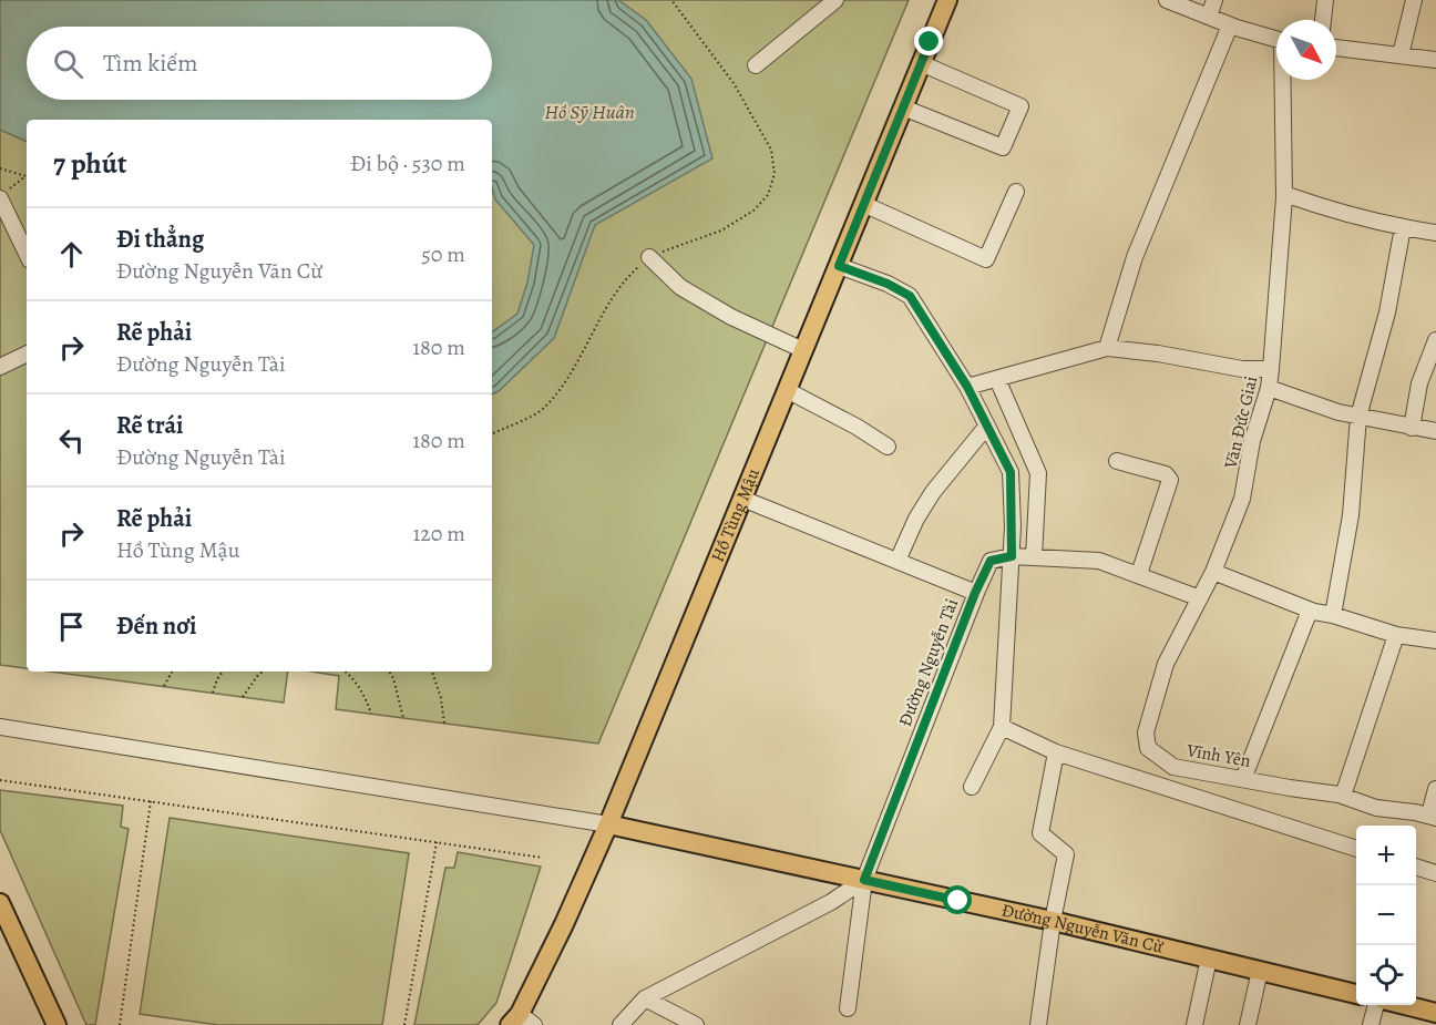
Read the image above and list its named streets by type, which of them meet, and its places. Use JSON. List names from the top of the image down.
{
  "streets": {
    "main road": ["Hồ Tùng Mậu", "Đường Nguyễn Văn Cừ"],
    "street": ["Văn Đức Giai", "Đường Nguyễn Tài", "Vĩnh Yên"]
  },
  "crossings": [
    ["Văn Đức Giai", "Vĩnh Yên"],
    ["Hồ Tùng Mậu", "Đường Nguyễn Văn Cừ"],
    ["Đường Nguyễn Tài", "Đường Nguyễn Văn Cừ"]
  ],
  "water": ["Hồ Sỹ Huân"],
  "north": "bottom right",
  "page": {
    "search": "Tìm kiếm",
    "heading": ["7 phút", "Đi bộ · 530 m"],
    "list": [
      ["Đi thẳng", "Đường Nguyễn Văn Cừ", "50 m"],
      ["Rẽ phải", "Đường Nguyễn Tài", "180 m"],
      ["Rẽ trái", "Đường Nguyễn Tài", "180 m"],
      ["Rẽ phải", "Hồ Tùng Mậu", "120 m"],
      "Đến nơi"
    ],
    "map_buttons": ["+", "−"]
  }
}
